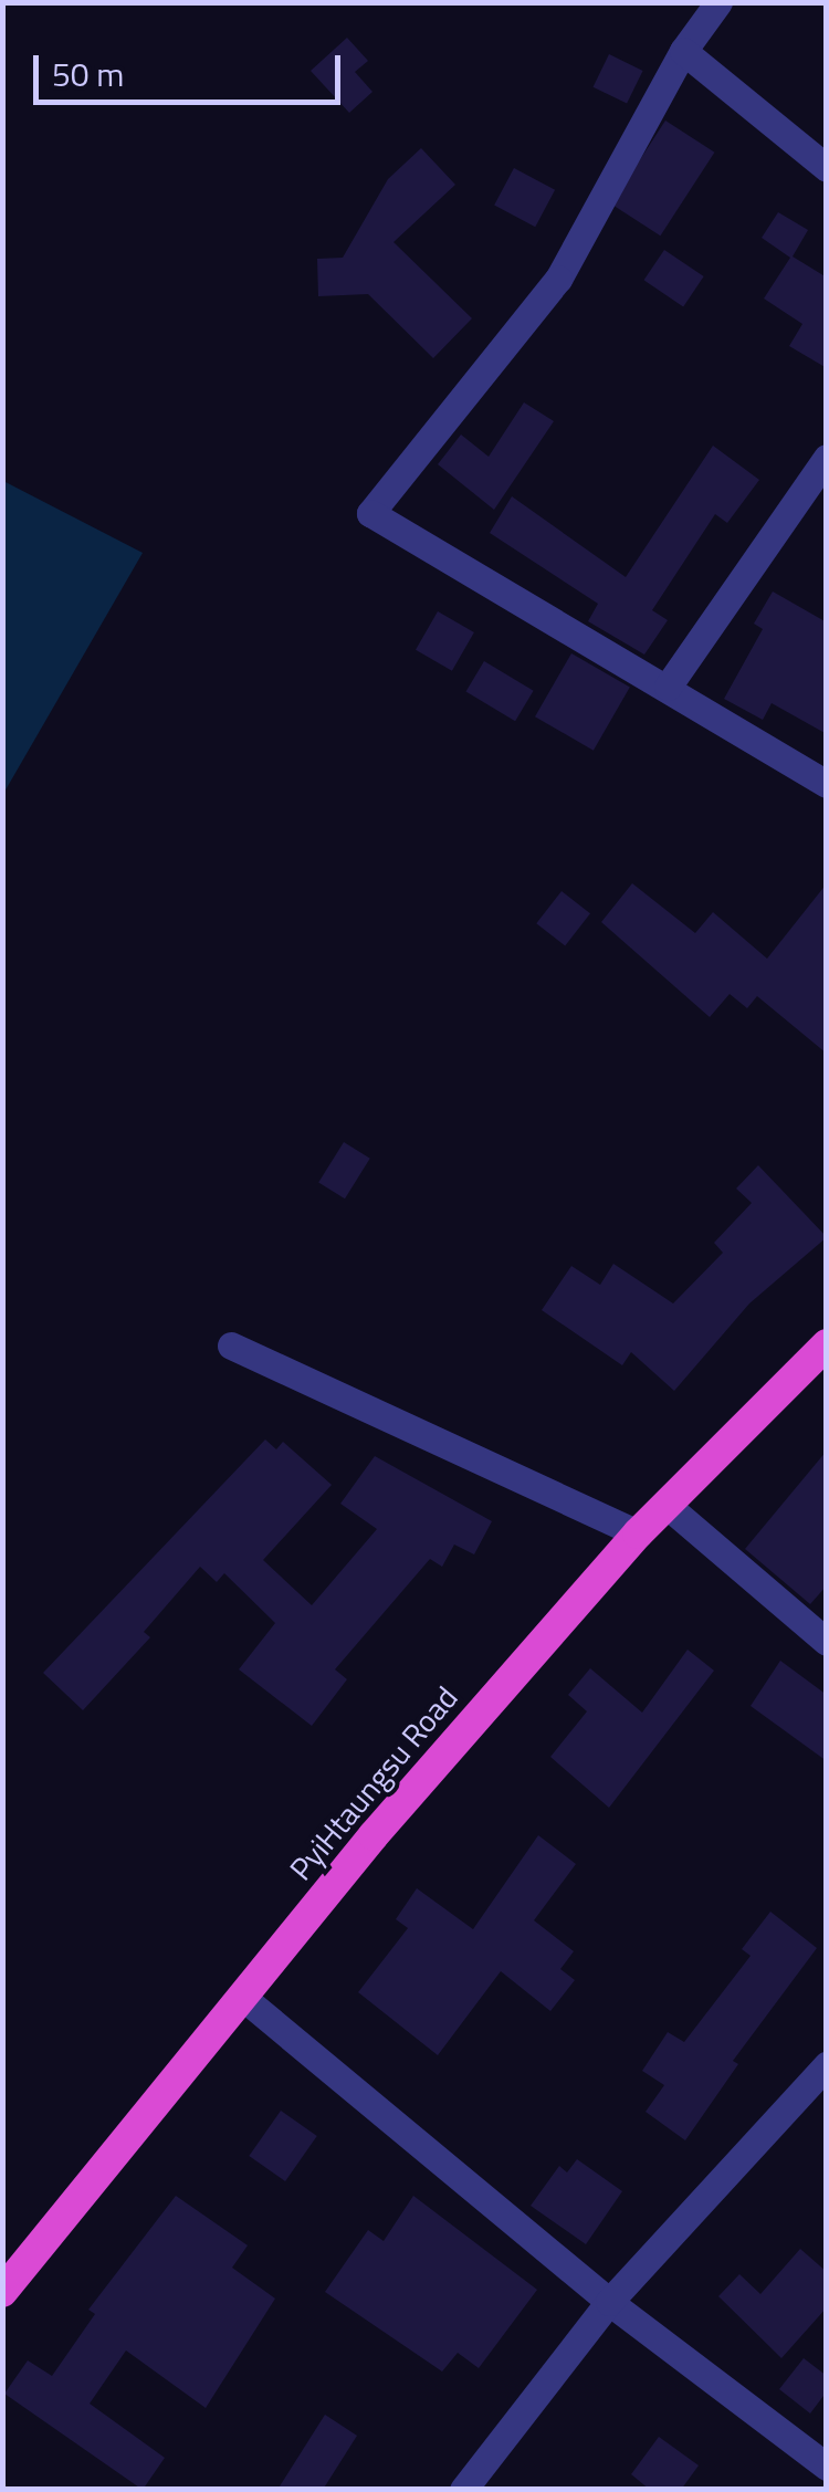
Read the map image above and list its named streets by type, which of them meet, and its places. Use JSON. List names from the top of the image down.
{
  "streets": {
    "highway": ["PyiHtaungsu Road"]
  },
  "scale_bar": "50 m"
}
